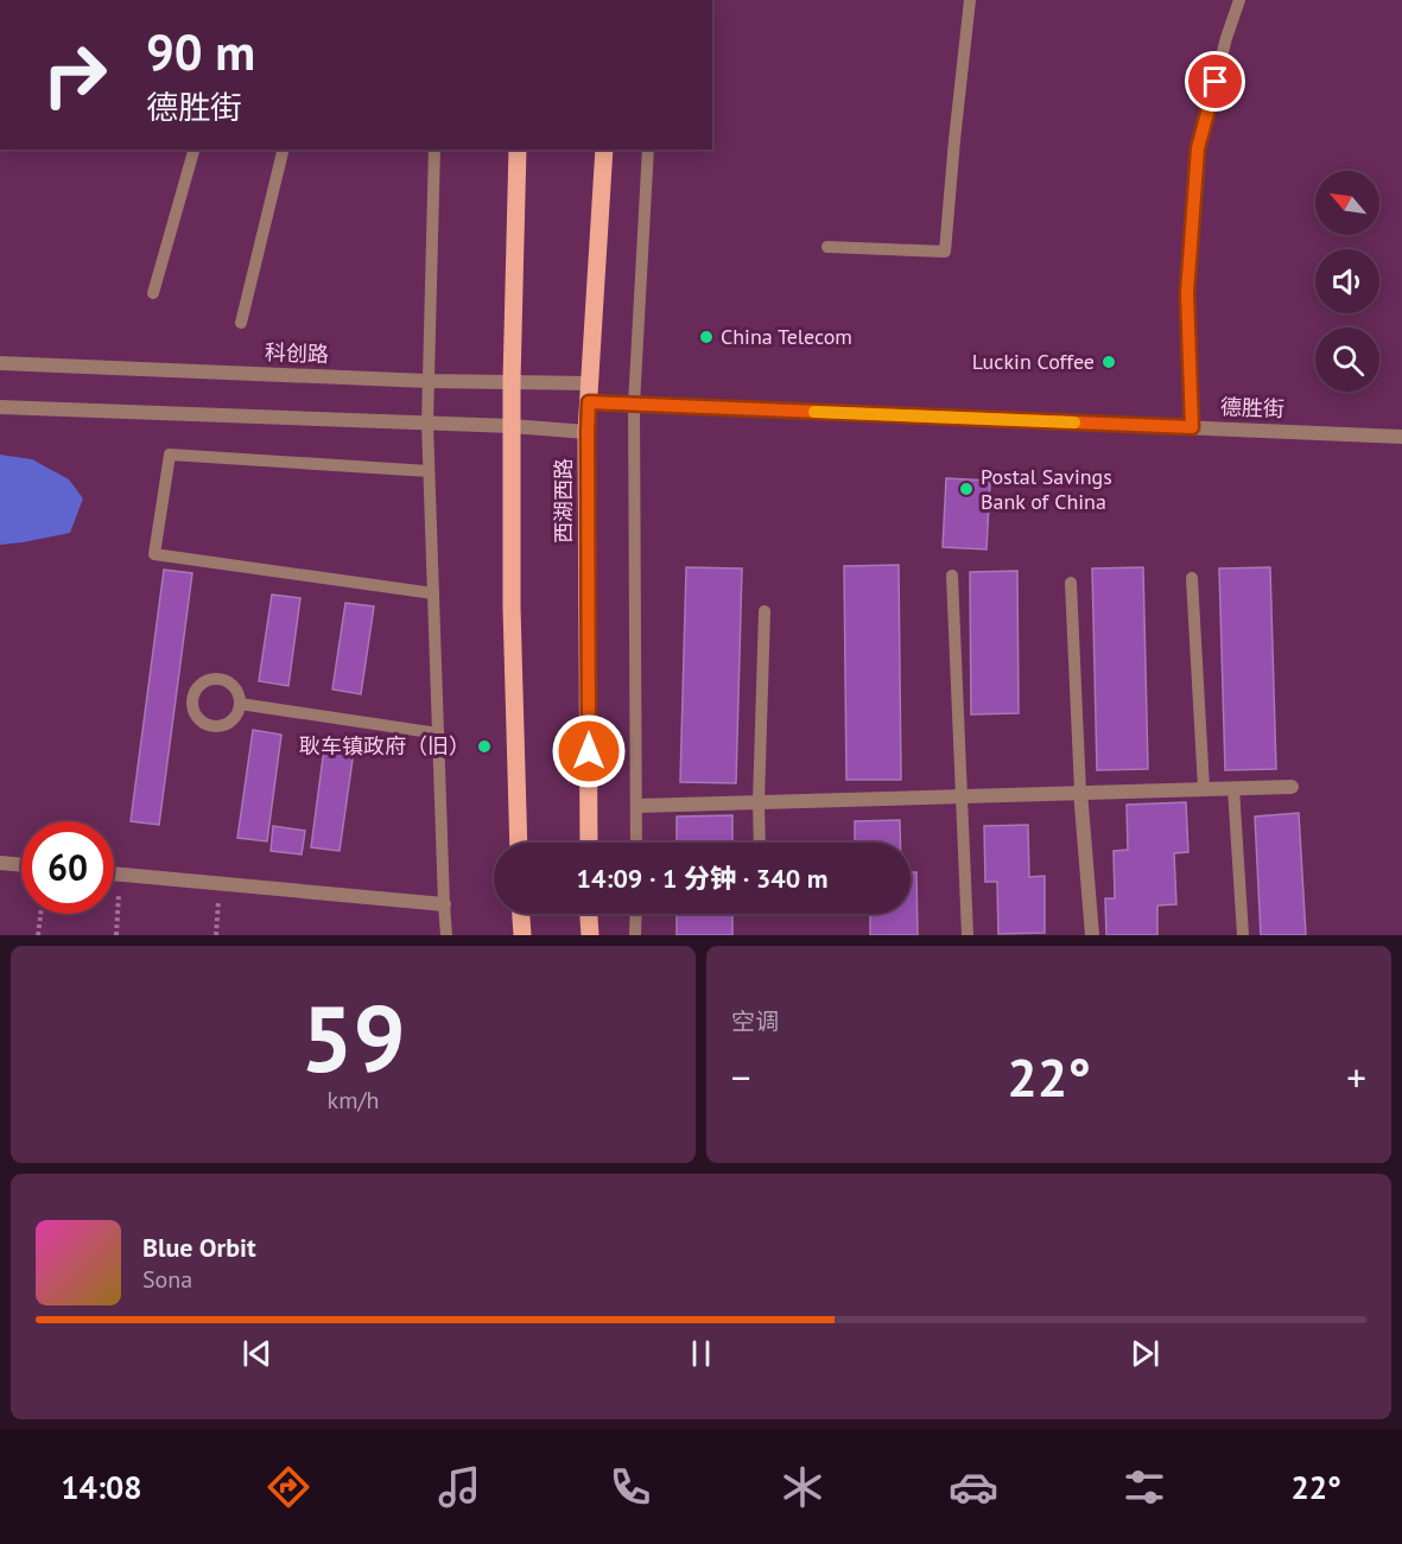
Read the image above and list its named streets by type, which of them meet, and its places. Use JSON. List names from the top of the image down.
{
  "streets": {
    "main road": ["西湖西路"],
    "street": ["科创路", "德胜街"]
  },
  "crossings": [
    ["科创路", "德胜街"],
    ["科创路", "西湖西路"],
    ["德胜街", "西湖西路"]
  ],
  "places": [
    "China Telecom",
    "Luckin Coffee",
    "Postal Savings Bank of China",
    "耿车镇政府（旧）"
  ],
  "north": "top left",
  "page": {
    "turn": ["90 m", "德胜街"],
    "limit": "60",
    "trip": "14:09 · 1 分钟 · 340 m",
    "tile": [
      ["59", "km/h"],
      "空调"
    ],
    "heat": ["−", "22°", "+"],
    "song": ["Blue Orbit", "Sona"],
    "tabs": ["14:08", "22°"]
  }
}
